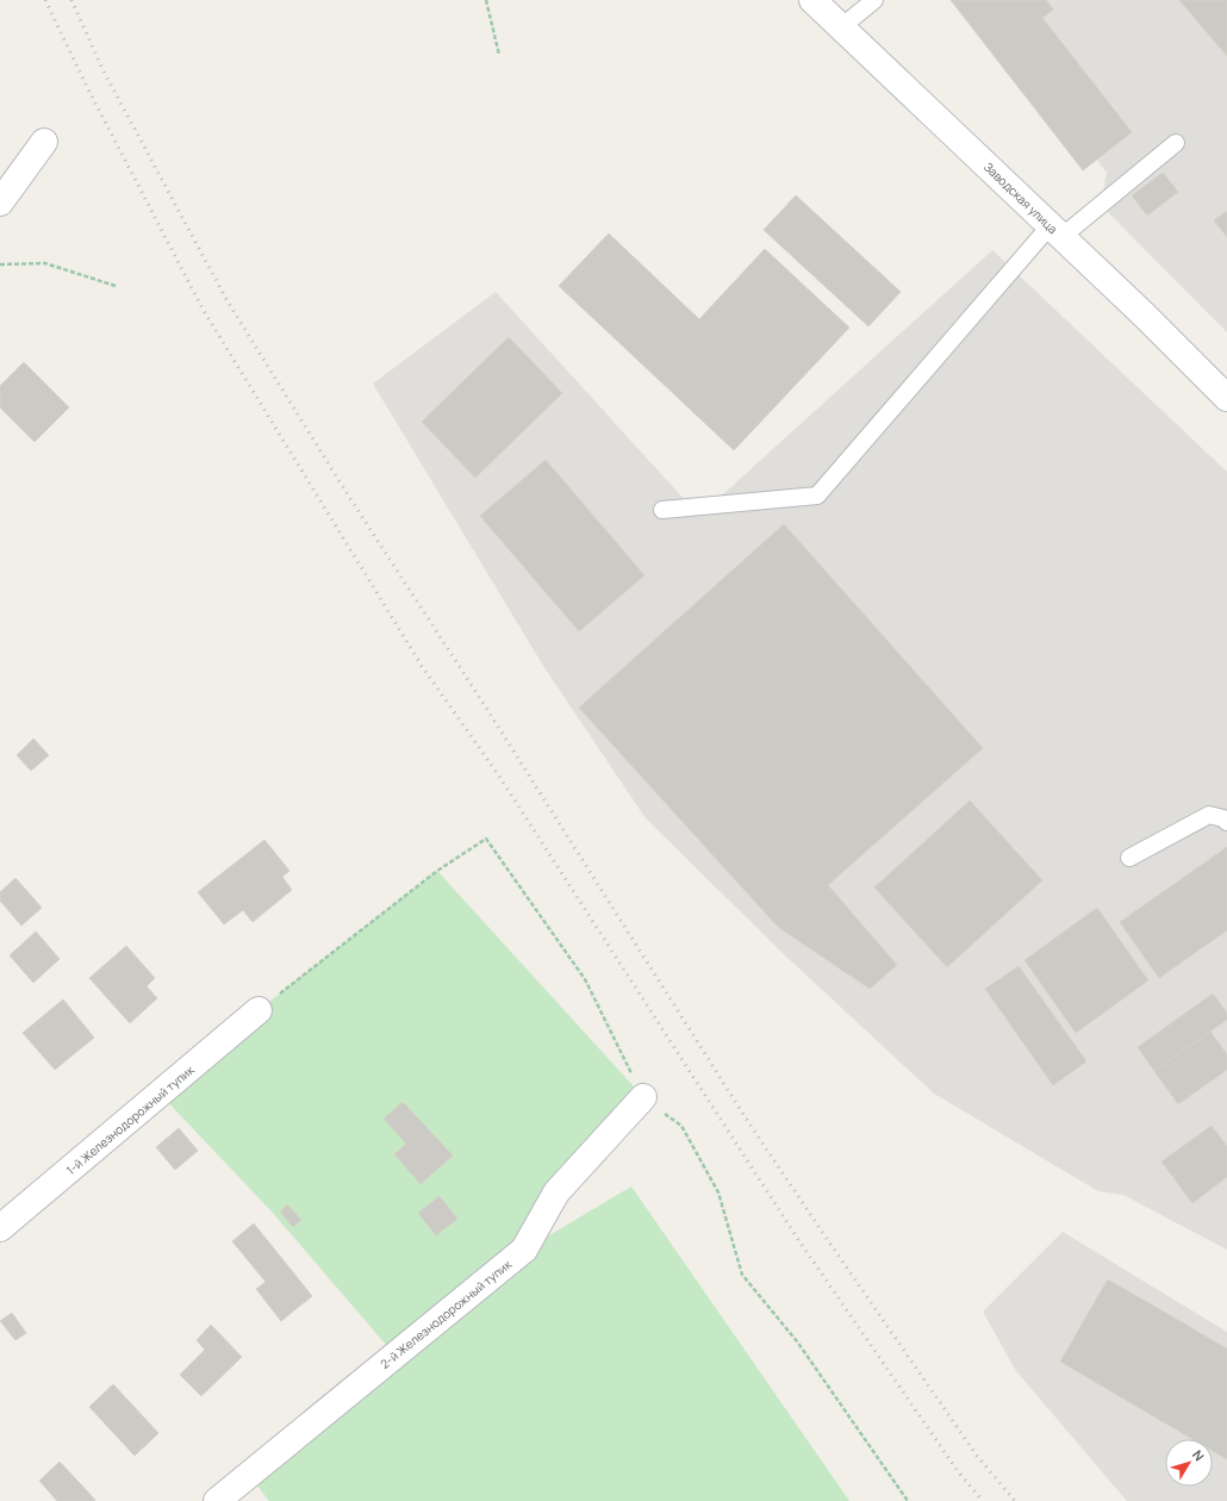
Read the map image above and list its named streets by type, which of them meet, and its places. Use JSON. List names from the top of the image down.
{
  "streets": {
    "street": ["Заводская улица", "1-й Железнодорожный тупик", "2-й Железнодорожный тупик"]
  },
  "north": "top right"
}
